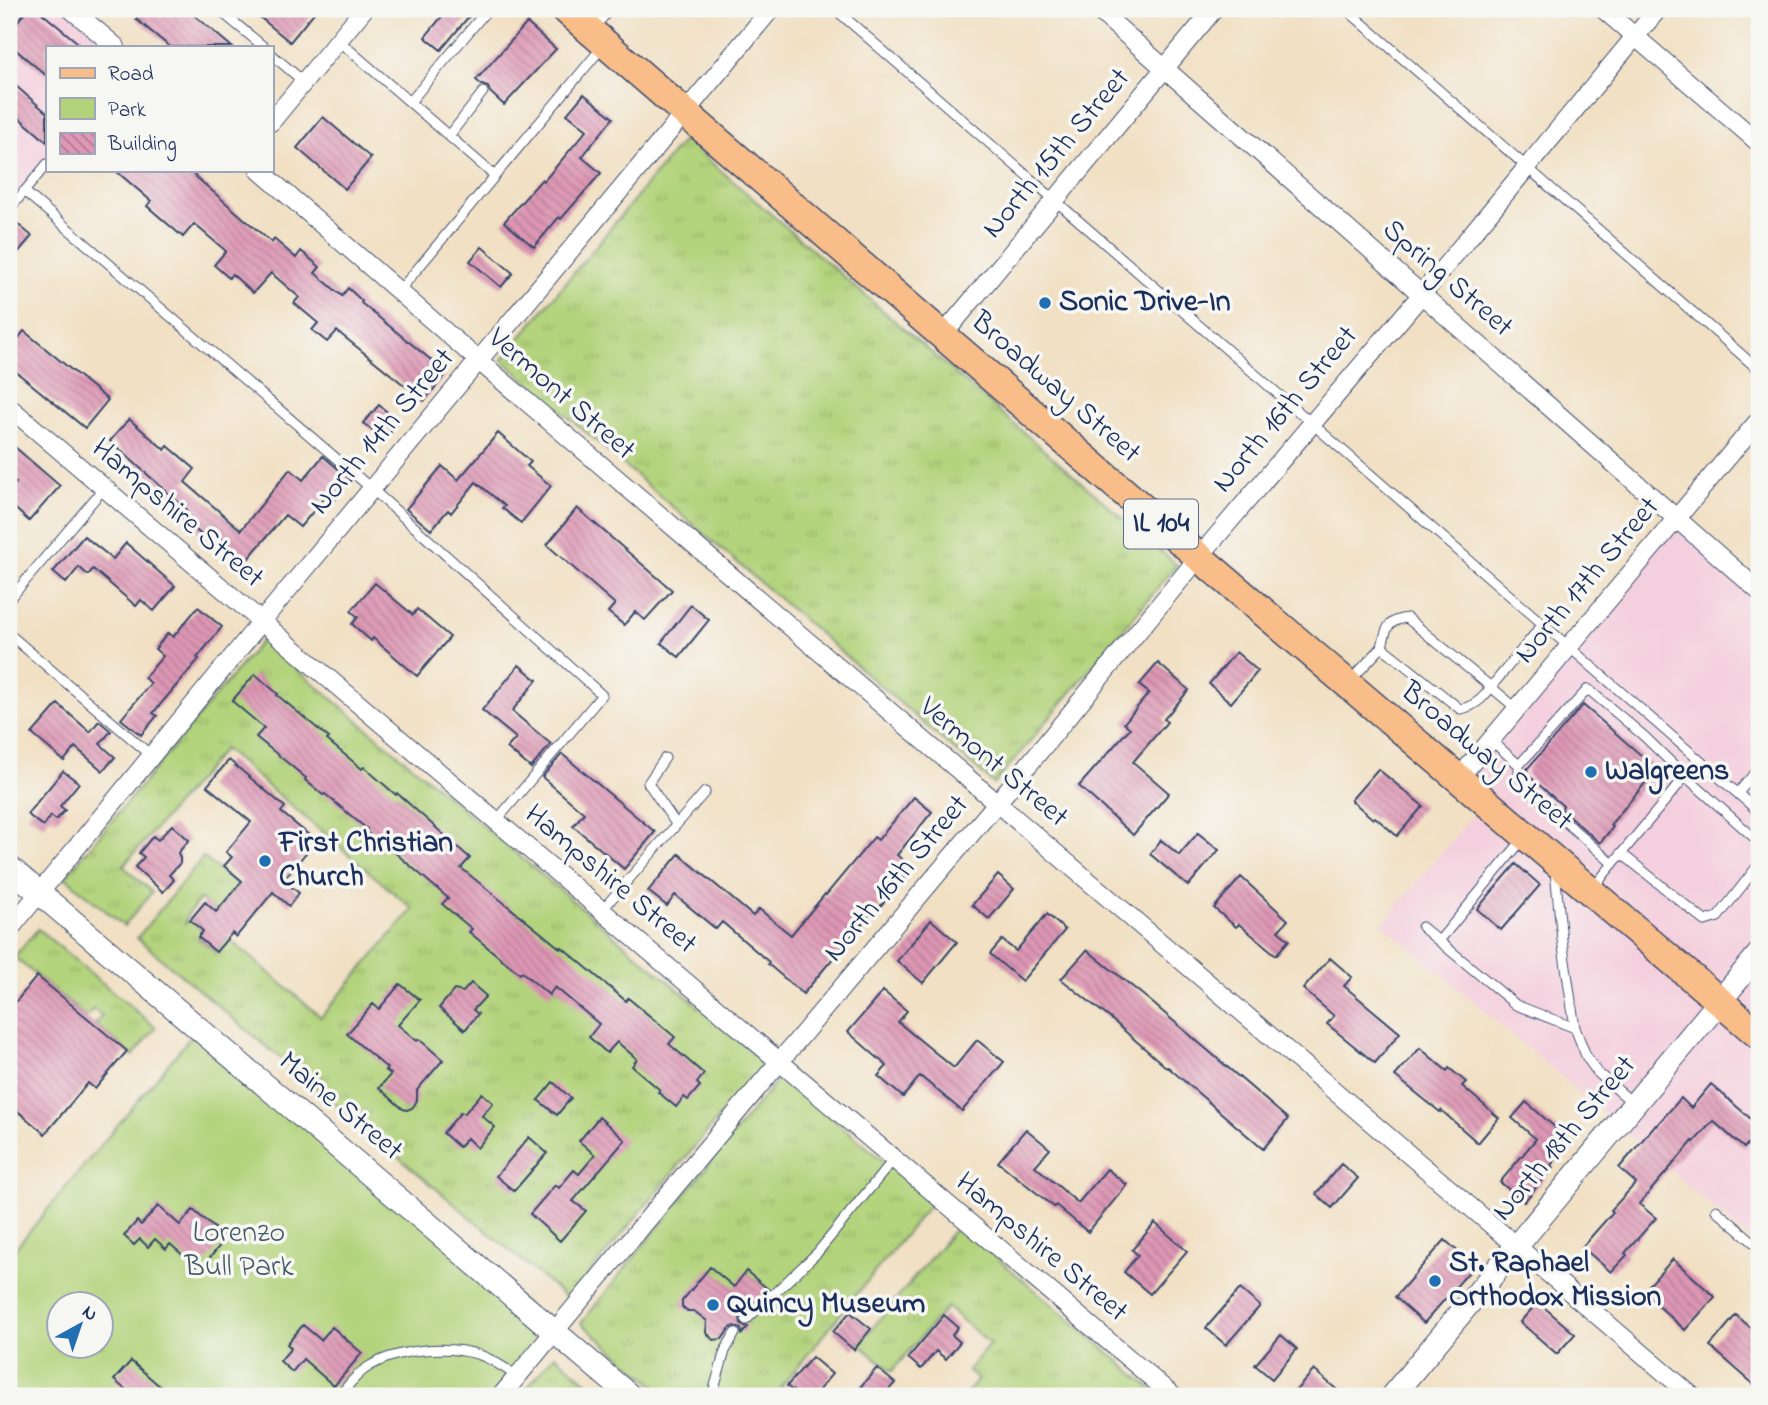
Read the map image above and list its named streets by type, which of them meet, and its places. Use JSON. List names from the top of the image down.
{
  "streets": {
    "main road": ["Broadway Street", "IL 104"],
    "street": [
      "North 15th Street",
      "Spring Street",
      "Vermont Street",
      "North 16th Street",
      "North 14th Street",
      "Hampshire Street",
      "North 17th Street",
      "Maine Street",
      "North 18th Street"
    ]
  },
  "crossings": [
    ["North 15th Street", "Spring Street"],
    ["North 15th Street", "Broadway Street"],
    ["Spring Street", "North 16th Street"],
    ["Spring Street", "North 17th Street"],
    ["Broadway Street", "North 16th Street"],
    ["Broadway Street", "North 14th Street"],
    ["Broadway Street", "North 17th Street"],
    ["Broadway Street", "North 18th Street"],
    ["Vermont Street", "North 16th Street"],
    ["Vermont Street", "North 14th Street"],
    ["Vermont Street", "North 18th Street"],
    ["North 16th Street", "Hampshire Street"],
    ["North 16th Street", "Maine Street"],
    ["North 14th Street", "Hampshire Street"],
    ["North 14th Street", "Maine Street"]
  ],
  "parks": ["Lorenzo Bull Park"],
  "places": [
    "Sonic Drive-In",
    "Walgreens",
    "First Christian Church",
    "St. Raphael Orthodox Mission",
    "Quincy Museum"
  ],
  "legend": ["Road", "Park", "Building"],
  "north": "top right"
}
